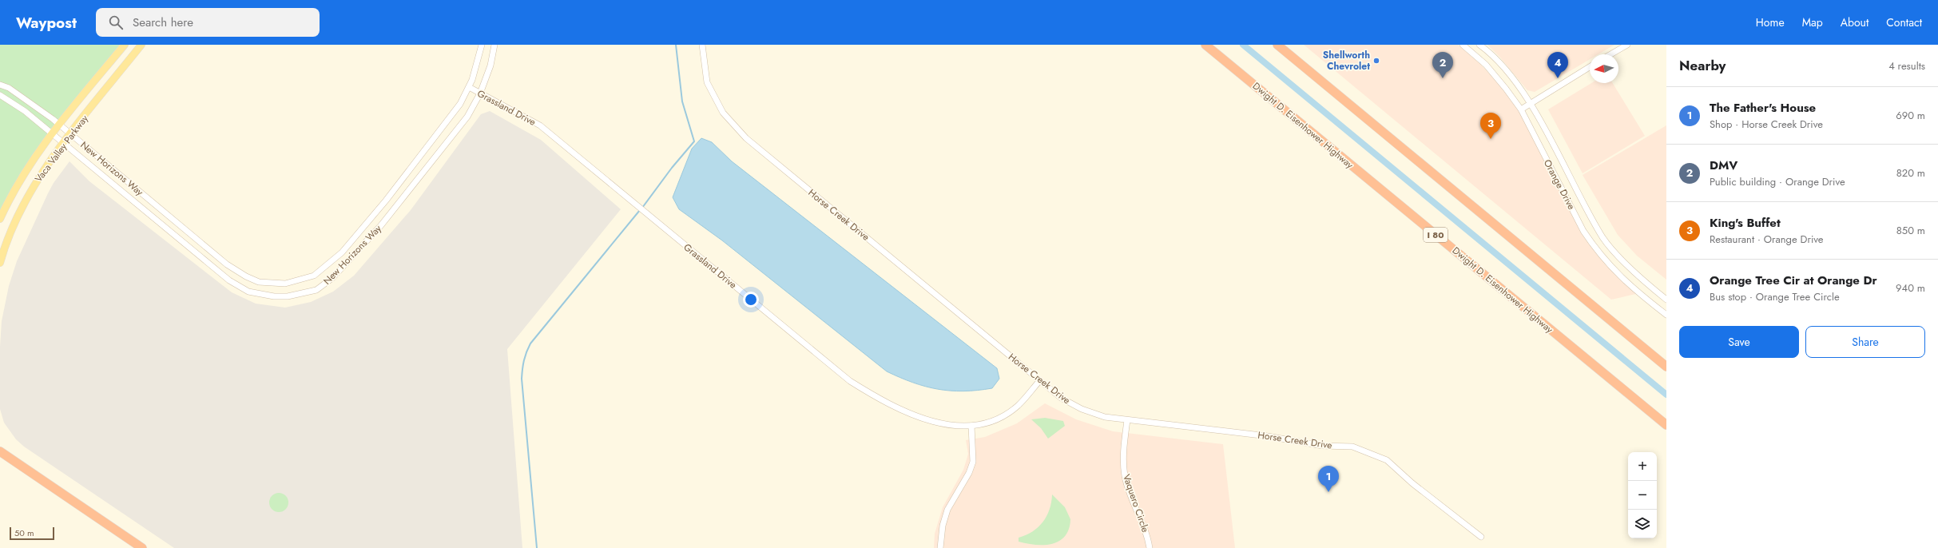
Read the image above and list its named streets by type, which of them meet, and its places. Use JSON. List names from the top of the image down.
{
  "streets": {
    "highway": ["Dwight D. Eisenhower Highway", "I 80"],
    "main road": ["Vaca Valley Parkway"],
    "street": [
      "Grassland Drive",
      "New Horizons Way",
      "Orange Drive",
      "Horse Creek Drive",
      "Vaquero Circle"
    ]
  },
  "crossings": [
    ["Grassland Drive", "New Horizons Way"],
    ["Grassland Drive", "Horse Creek Drive"],
    ["Vaca Valley Parkway", "New Horizons Way"],
    ["Horse Creek Drive", "Vaquero Circle"]
  ],
  "places": ["Shellworth Chevrolet"],
  "scale_bar": "50 m",
  "north": "left",
  "page": {
    "header": "Waypost",
    "search": "Search here",
    "nav": [
      "Home",
      "Map",
      "About",
      "Contact"
    ],
    "heading": ["Nearby", "4 results"],
    "pins": [
      "2",
      "4",
      "3",
      "1"
    ],
    "list": [
      {
        "mark": "1",
        "name": "The Father's House",
        "note": "Shop · Horse Creek Drive",
        "value": "690 m"
      },
      {
        "mark": "2",
        "name": "DMV",
        "note": "Public building · Orange Drive",
        "value": "820 m"
      },
      {
        "mark": "3",
        "name": "King's Buffet",
        "note": "Restaurant · Orange Drive",
        "value": "850 m"
      },
      {
        "mark": "4",
        "name": "Orange Tree Cir at Orange Dr",
        "note": "Bus stop · Orange Tree Circle",
        "value": "940 m"
      }
    ],
    "buttons": ["Save", "Share"],
    "map_buttons": ["+", "−"],
    "scale": "50 m"
  }
}
